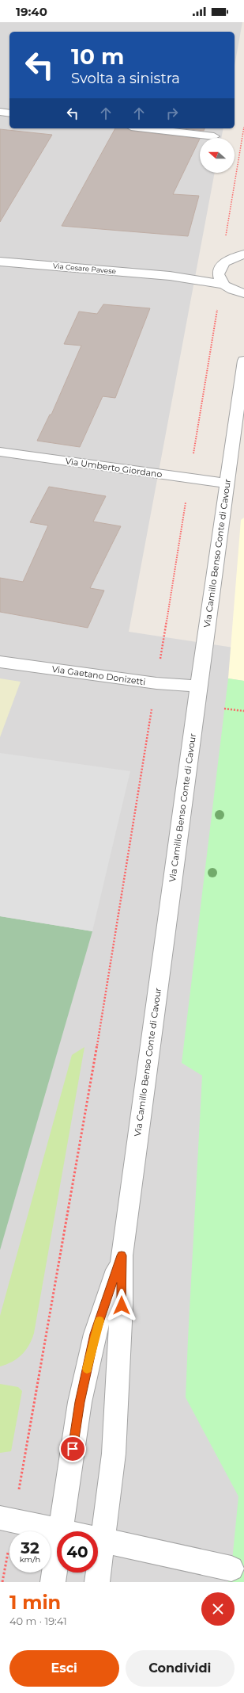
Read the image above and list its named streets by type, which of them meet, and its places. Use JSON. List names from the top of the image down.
{
  "streets": {
    "street": [
      "Via Cesare Pavese",
      "Via Umberto Giordano",
      "Via Camillo Benso Conte di Cavour",
      "Via Gaetano Donizetti"
    ]
  },
  "crossings": [
    ["Via Umberto Giordano", "Via Camillo Benso Conte di Cavour"],
    ["Via Camillo Benso Conte di Cavour", "Via Gaetano Donizetti"]
  ],
  "north": "left",
  "page": {
    "status": "19:40",
    "turn": ["10 m", "Svolta a sinistra"],
    "speed": "32 km/h",
    "limit": "40",
    "heading": ["1 min", "40 m · 19:41"],
    "buttons": ["Esci", "Condividi"]
  }
}
